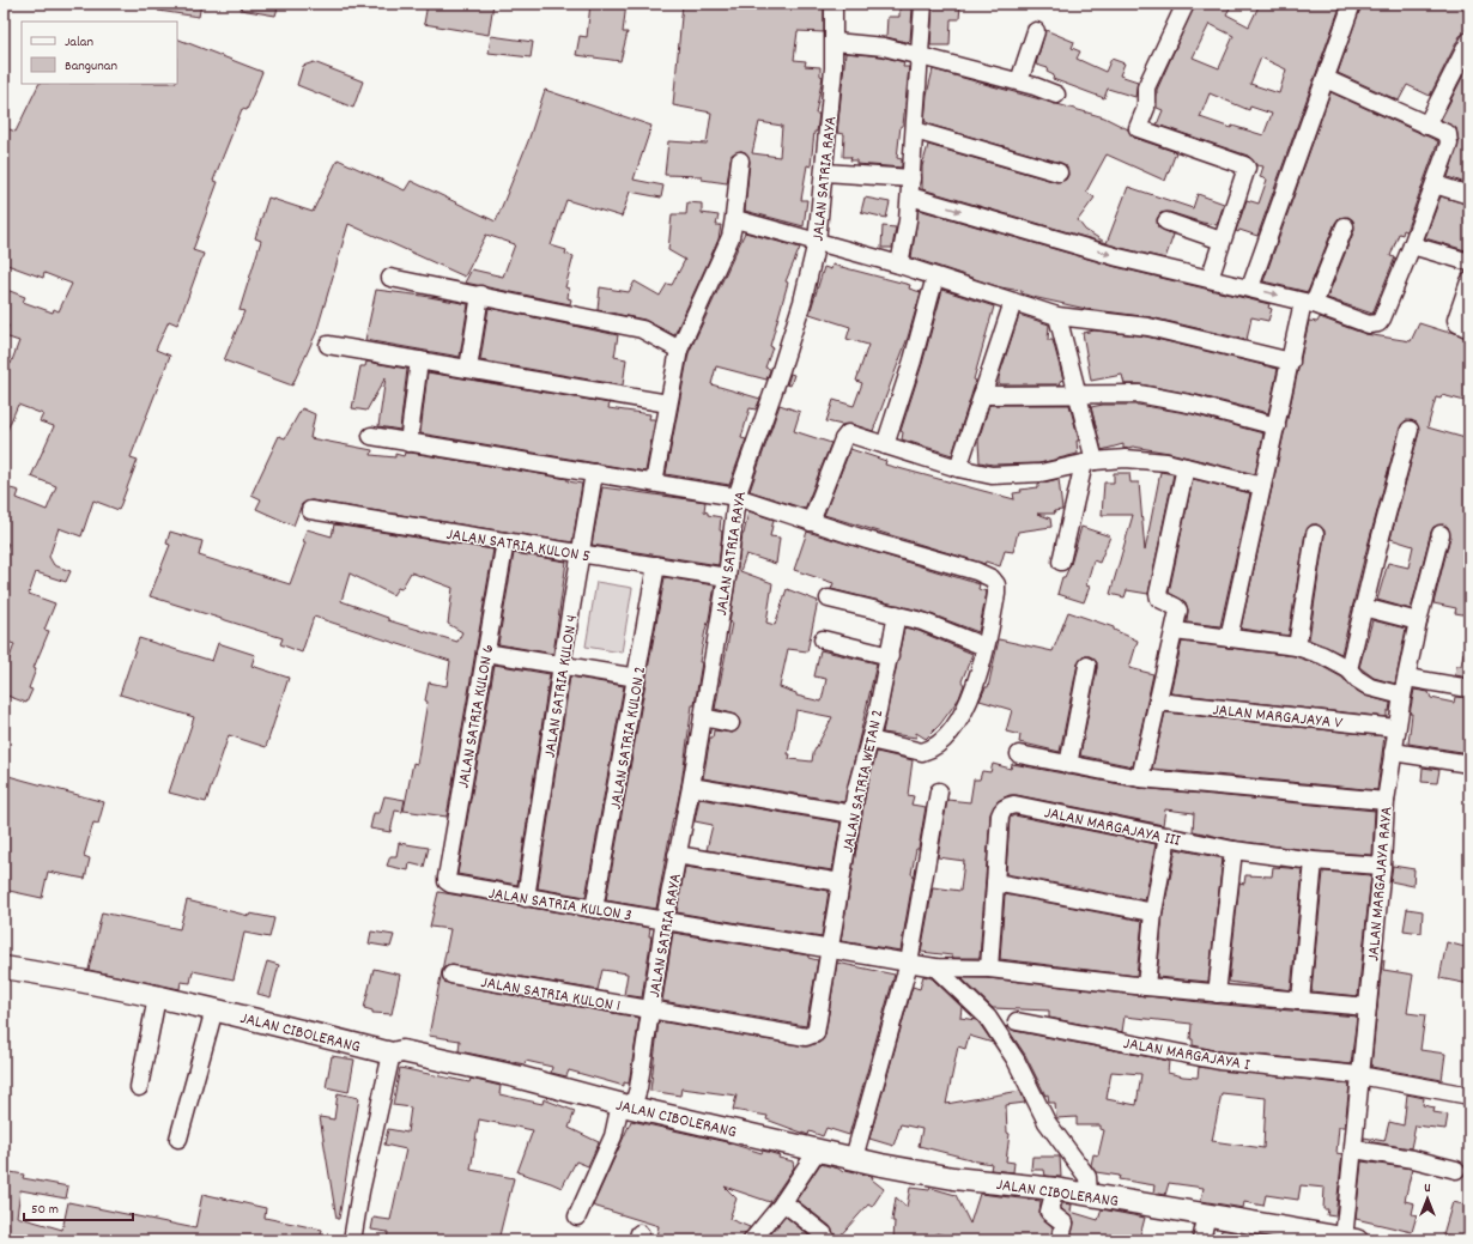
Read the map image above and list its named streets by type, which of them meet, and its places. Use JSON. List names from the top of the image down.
{
  "streets": {
    "street": [
      "JALAN SATRIA RAYA",
      "JALAN SATRIA KULON 5",
      "JALAN SATRIA KULON 4",
      "JALAN MARGAJAYA V",
      "JALAN SATRIA KULON 6",
      "JALAN SATRIA KULON 2",
      "JALAN SATRIA WETAN 2",
      "JALAN MARGAJAYA III",
      "JALAN MARGAJAYA RAYA",
      "JALAN SATRIA KULON 3",
      "JALAN SATRIA KULON 1",
      "JALAN CIBOLERANG",
      "JALAN MARGAJAYA I"
    ]
  },
  "crossings": [
    ["JALAN SATRIA RAYA", "JALAN SATRIA KULON 5"],
    ["JALAN SATRIA RAYA", "JALAN SATRIA KULON 3"],
    ["JALAN SATRIA RAYA", "JALAN SATRIA KULON 1"],
    ["JALAN SATRIA RAYA", "JALAN CIBOLERANG"],
    ["JALAN SATRIA KULON 5", "JALAN SATRIA KULON 4"],
    ["JALAN SATRIA KULON 5", "JALAN SATRIA KULON 6"],
    ["JALAN SATRIA KULON 5", "JALAN SATRIA KULON 2"],
    ["JALAN SATRIA KULON 4", "JALAN SATRIA KULON 3"],
    ["JALAN MARGAJAYA V", "JALAN MARGAJAYA RAYA"],
    ["JALAN SATRIA KULON 6", "JALAN SATRIA KULON 3"],
    ["JALAN SATRIA KULON 2", "JALAN SATRIA KULON 3"],
    ["JALAN SATRIA WETAN 2", "JALAN SATRIA KULON 3"],
    ["JALAN SATRIA WETAN 2", "JALAN SATRIA KULON 1"],
    ["JALAN MARGAJAYA III", "JALAN MARGAJAYA RAYA"],
    ["JALAN MARGAJAYA III", "JALAN SATRIA KULON 3"],
    ["JALAN MARGAJAYA RAYA", "JALAN SATRIA KULON 3"],
    ["JALAN MARGAJAYA RAYA", "JALAN CIBOLERANG"],
    ["JALAN MARGAJAYA RAYA", "JALAN MARGAJAYA I"],
    ["JALAN SATRIA KULON 3", "JALAN SATRIA KULON 1"]
  ],
  "legend": ["Jalan", "Bangunan"],
  "scale_bar": "50 m",
  "north": "top"
}
